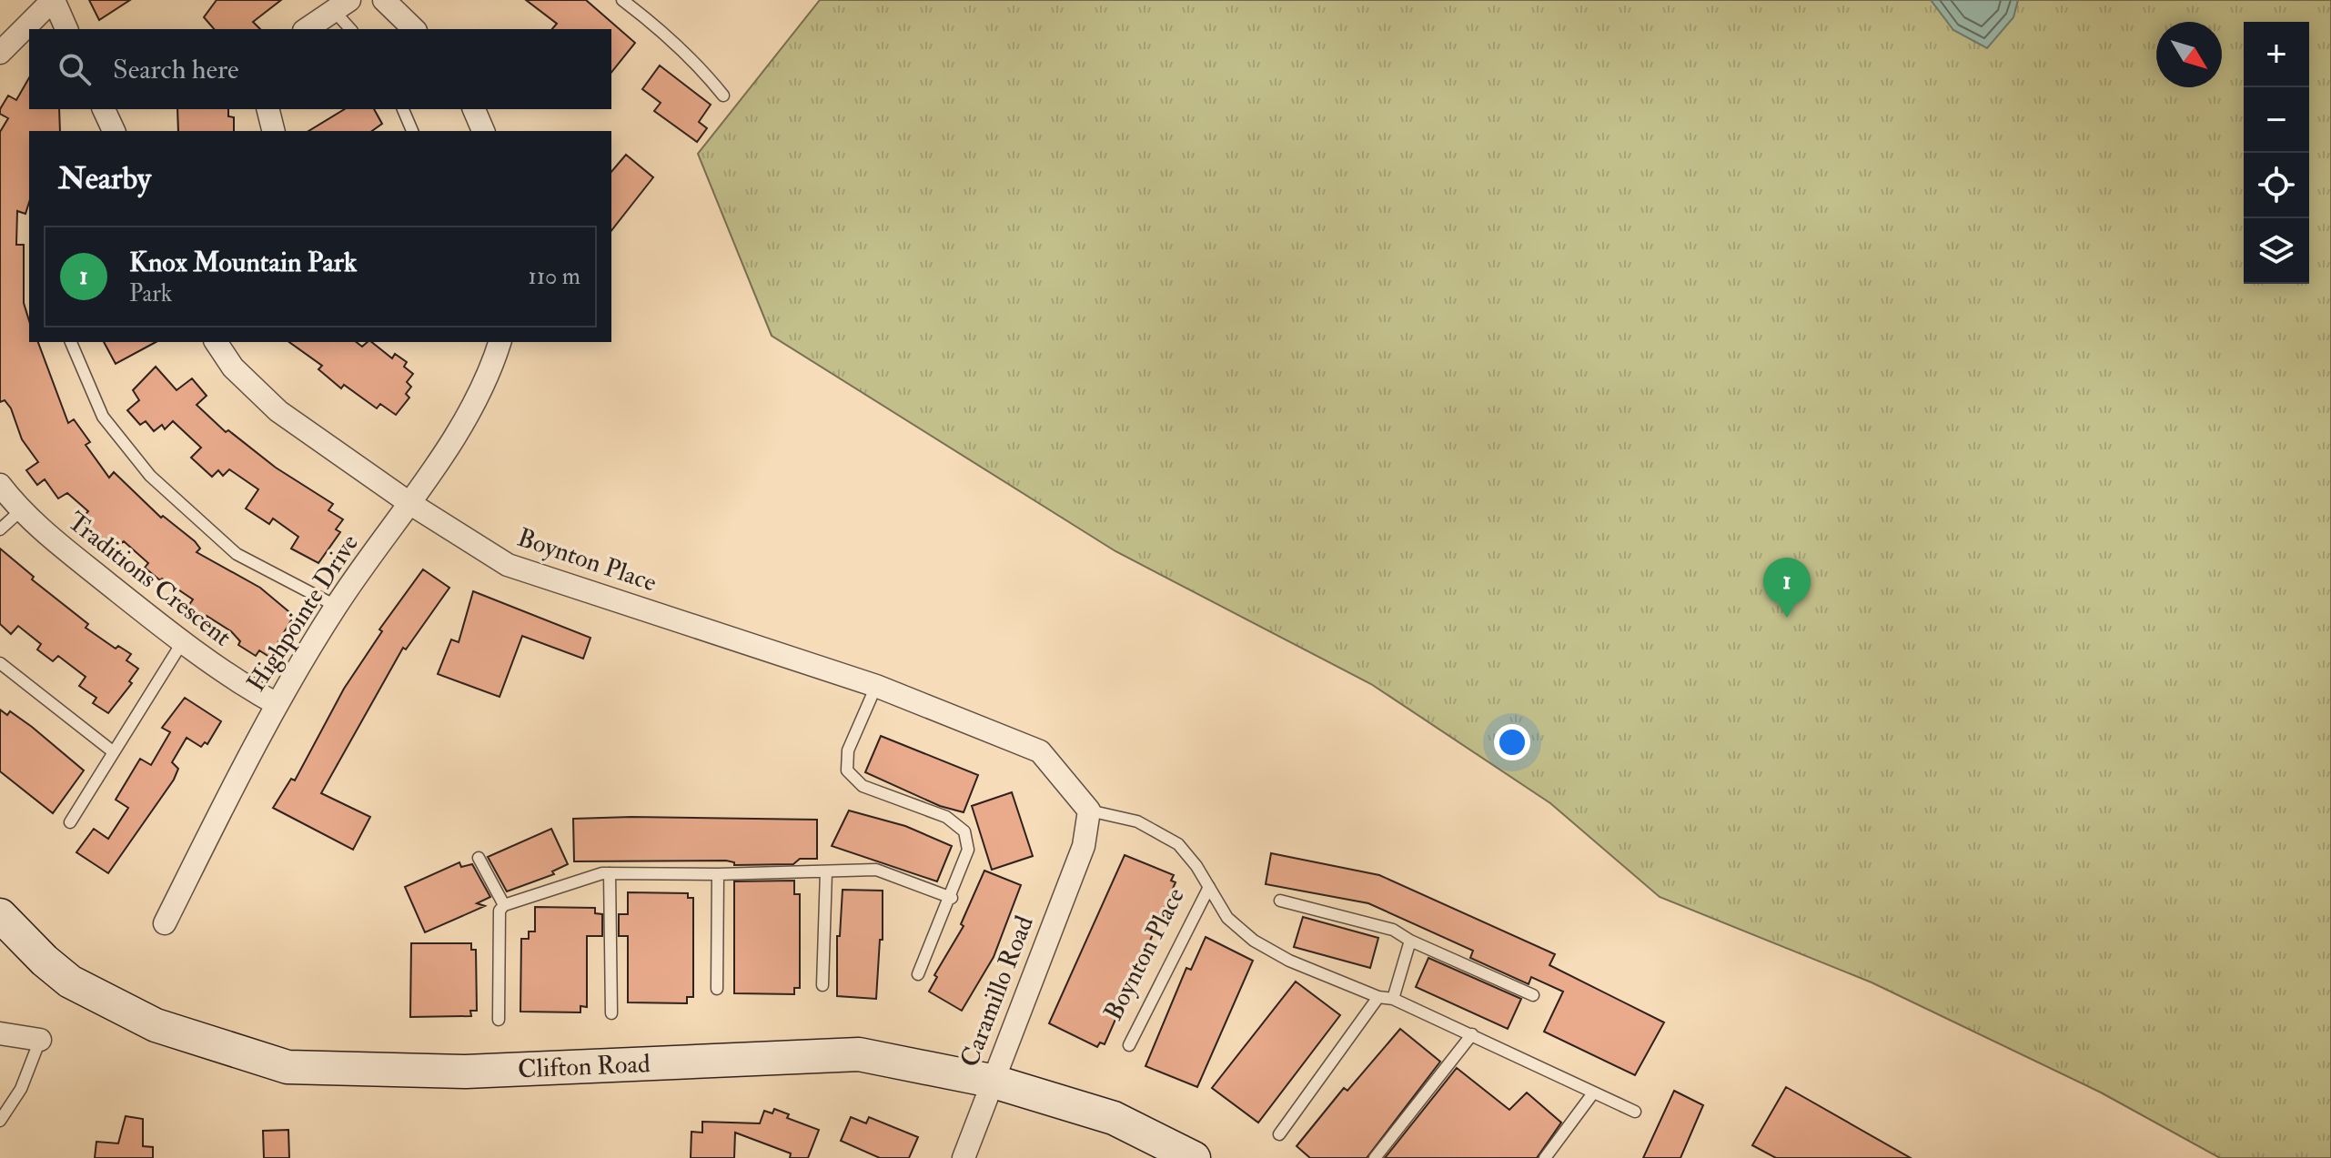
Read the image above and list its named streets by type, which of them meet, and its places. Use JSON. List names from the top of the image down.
{
  "streets": {
    "main road": ["Clifton Road"],
    "street": [
      "Boynton Place",
      "Traditions Crescent",
      "Highpointe Drive",
      "Caramillo Road"
    ]
  },
  "crossings": [
    ["Boynton Place", "Highpointe Drive"],
    ["Boynton Place", "Caramillo Road"],
    ["Traditions Crescent", "Highpointe Drive"],
    ["Caramillo Road", "Clifton Road"]
  ],
  "north": "bottom right",
  "page": {
    "map_buttons": ["+", "−"],
    "search": "Search here",
    "heading": "Nearby",
    "list": [
      {
        "mark": "1",
        "name": "Knox Mountain Park",
        "note": "Park",
        "value": "110 m"
      }
    ],
    "pins": "1"
  }
}
